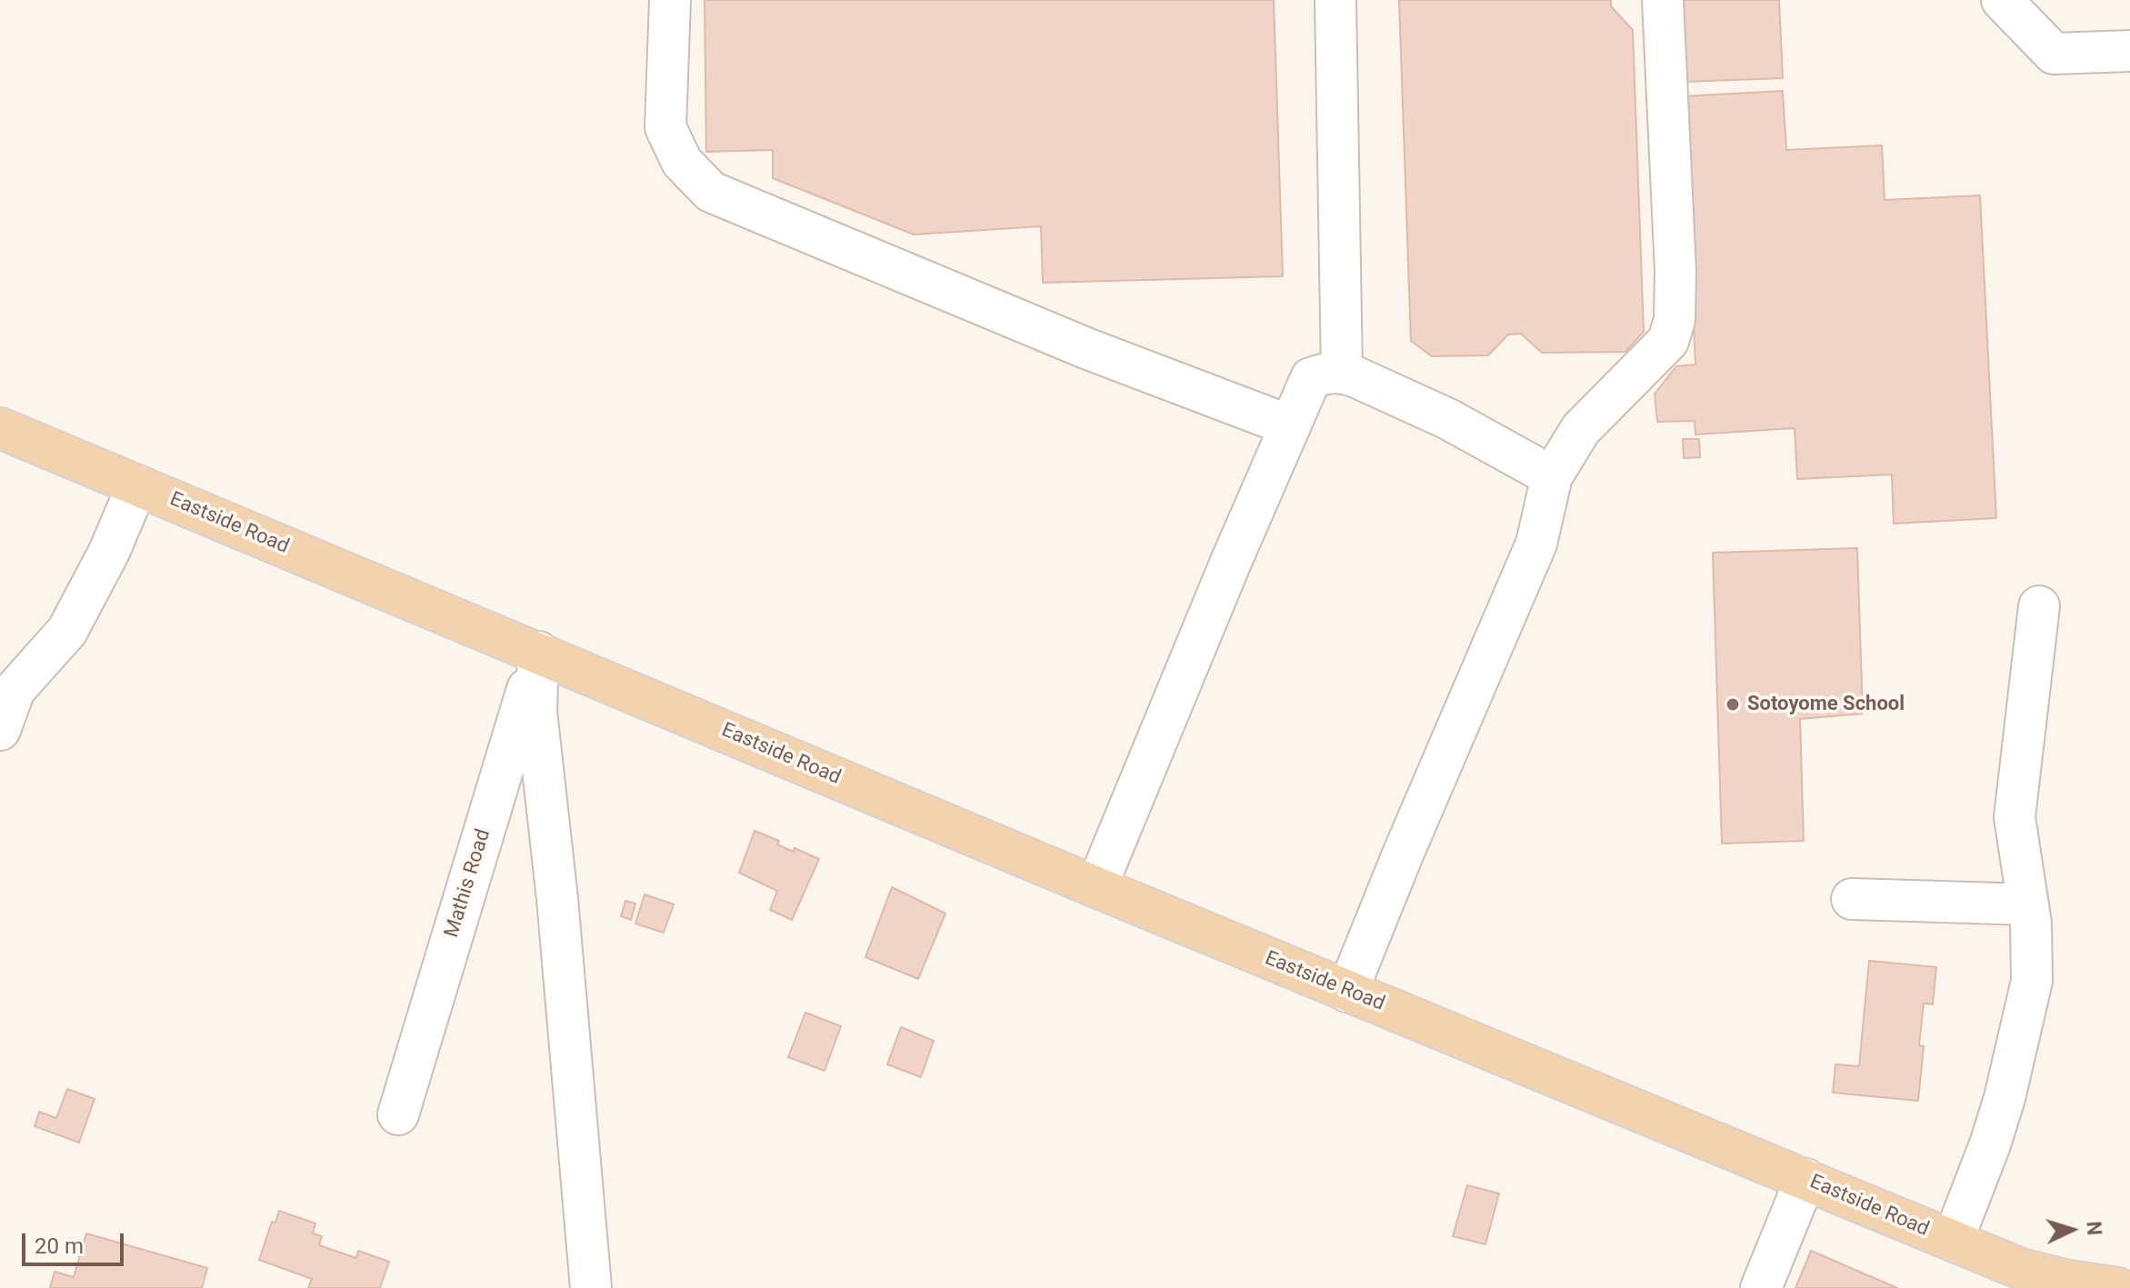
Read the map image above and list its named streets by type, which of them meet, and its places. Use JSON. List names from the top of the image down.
{
  "streets": {
    "main road": ["Eastside Road"],
    "street": ["Mathis Road"]
  },
  "crossings": [
    ["Eastside Road", "Mathis Road"]
  ],
  "places": ["Sotoyome School"],
  "scale_bar": "20 m",
  "north": "right"
}
